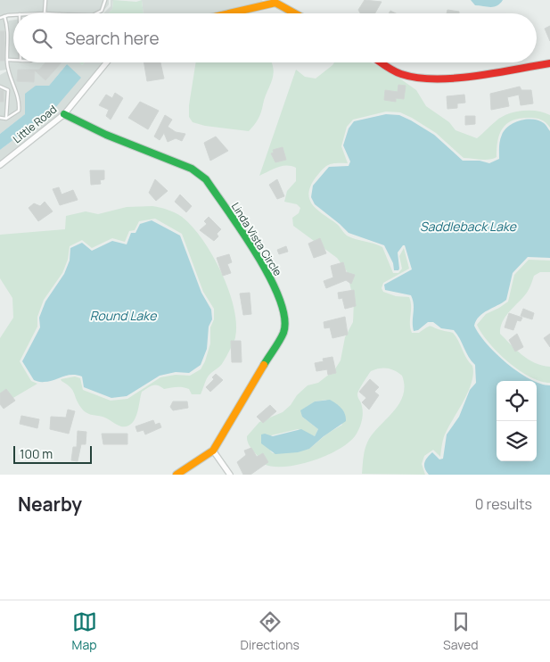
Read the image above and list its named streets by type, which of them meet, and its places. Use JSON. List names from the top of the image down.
{
  "streets": {
    "street": ["Little Road", "Linda Vista Circle"]
  },
  "crossings": [
    ["Little Road", "Linda Vista Circle"]
  ],
  "water": ["Saddleback Lake", "Round Lake"],
  "scale_bar": "100 m",
  "page": {
    "search": "Search here",
    "scale": "100 m",
    "heading": ["Nearby", "0 results"],
    "nav": ["Map", "Directions", "Saved"]
  }
}
